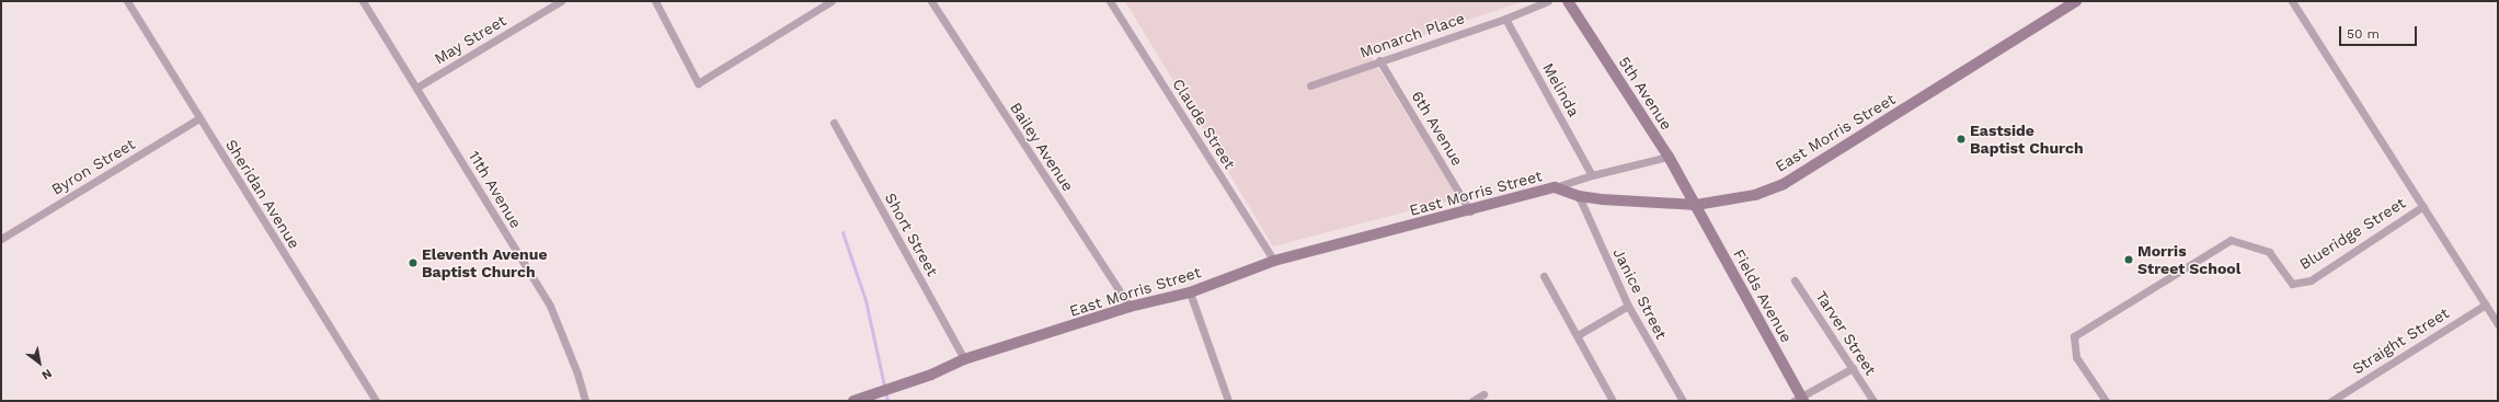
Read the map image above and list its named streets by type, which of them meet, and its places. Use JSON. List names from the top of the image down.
{
  "streets": {
    "main road": ["5th Avenue", "East Morris Street", "Fields Avenue"],
    "street": [
      "Monarch Place",
      "May Street",
      "Melinda",
      "Claude Street",
      "6th Avenue",
      "Bailey Avenue",
      "Byron Street",
      "11th Avenue",
      "Sheridan Avenue",
      "Blueridge Street",
      "Short Street",
      "Janice Street",
      "Tarver Street",
      "Straight Street"
    ]
  },
  "crossings": [
    ["Monarch Place", "Melinda"],
    ["Monarch Place", "6th Avenue"],
    ["May Street", "11th Avenue"],
    ["5th Avenue", "East Morris Street"],
    ["5th Avenue", "Fields Avenue"],
    ["Claude Street", "East Morris Street"],
    ["6th Avenue", "East Morris Street"],
    ["East Morris Street", "Bailey Avenue"],
    ["East Morris Street", "Short Street"],
    ["East Morris Street", "Janice Street"],
    ["East Morris Street", "Fields Avenue"],
    ["Byron Street", "Sheridan Avenue"]
  ],
  "places": ["Eastside Baptist Church", "Morris Street School", "Eleventh Avenue Baptist Church"],
  "scale_bar": "50 m",
  "north": "bottom right"
}
